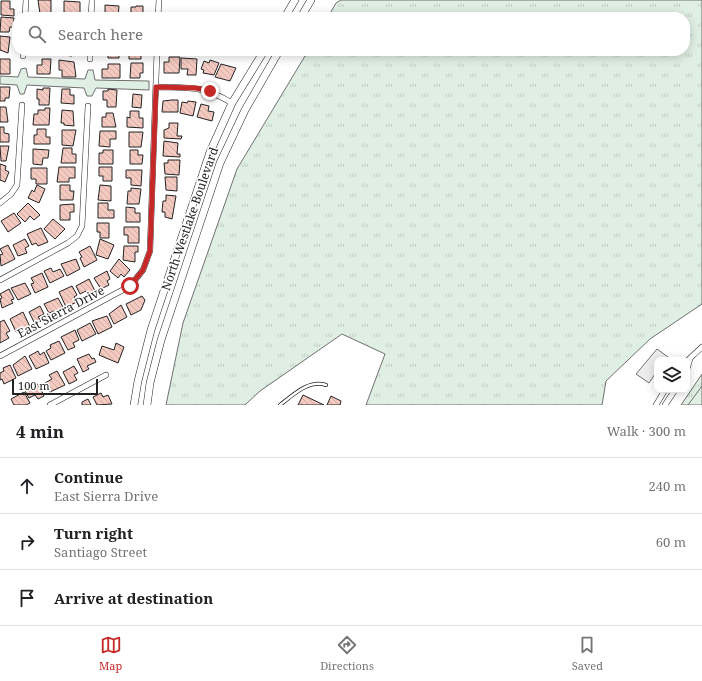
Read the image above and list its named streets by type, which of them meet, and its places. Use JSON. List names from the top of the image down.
{
  "streets": {
    "main road": ["North Westlake Boulevard"],
    "street": ["East Sierra Drive"]
  },
  "scale_bar": "100 m",
  "page": {
    "search": "Search here",
    "scale": "100 m",
    "heading": ["4 min", "Walk · 300 m"],
    "list": [
      ["Continue", "East Sierra Drive", "240 m"],
      ["Turn right", "Santiago Street", "60 m"],
      "Arrive at destination"
    ],
    "nav": ["Map", "Directions", "Saved"]
  }
}
